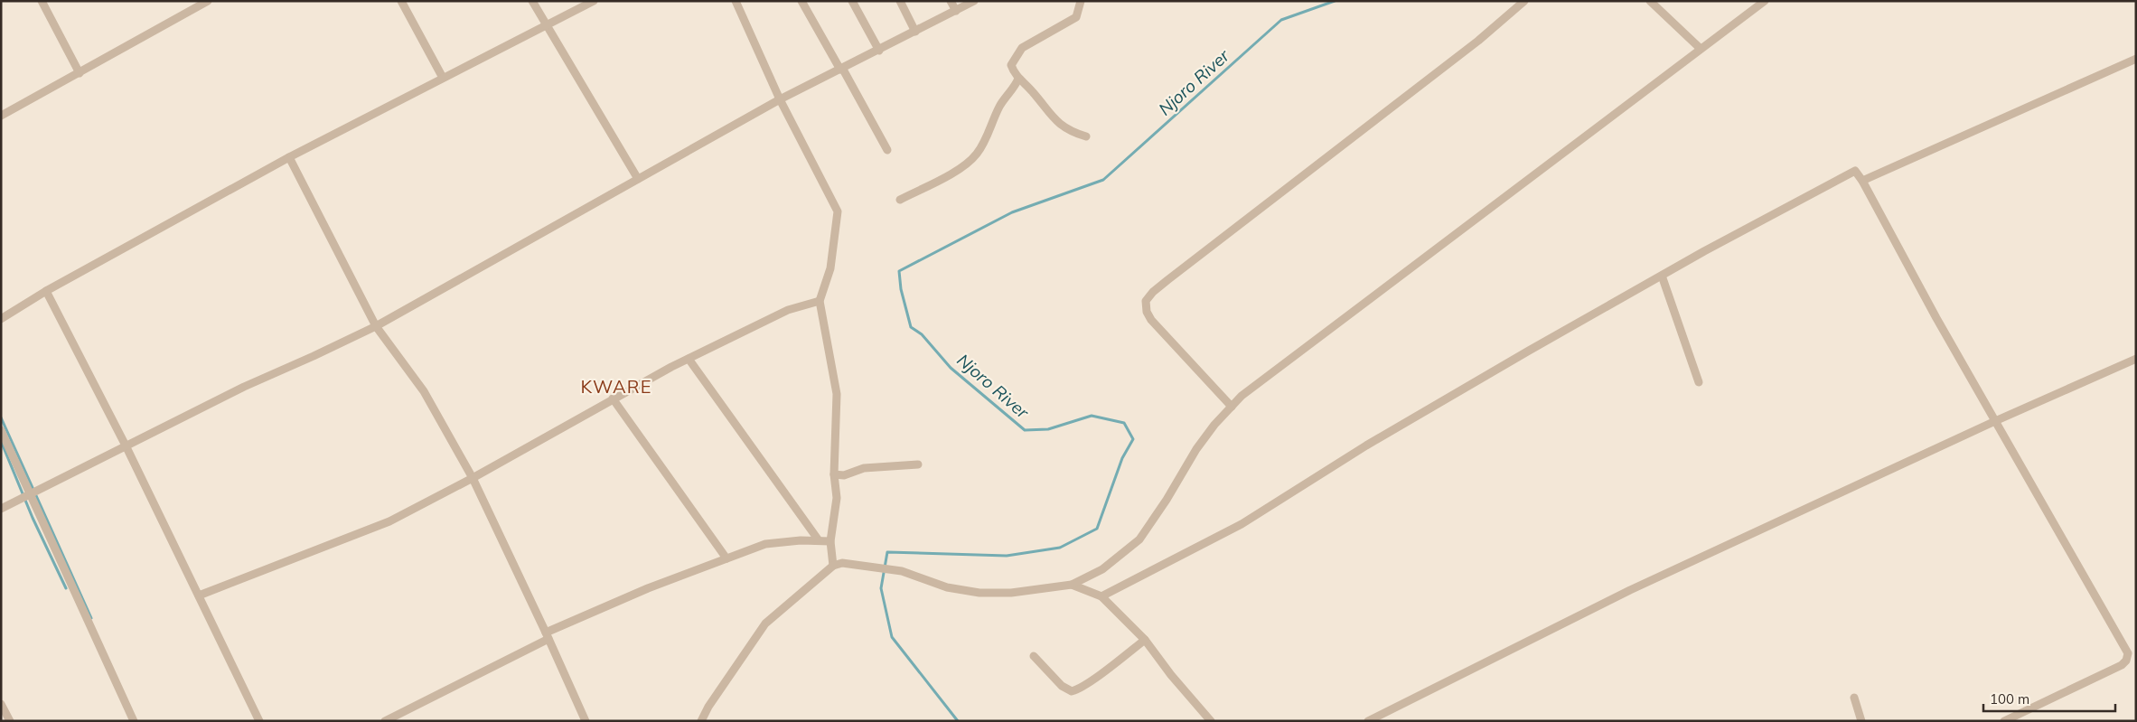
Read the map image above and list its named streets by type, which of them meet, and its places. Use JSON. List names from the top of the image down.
{
  "districts": ["KWARE"],
  "water": ["Njoro River"],
  "scale_bar": "100 m"
}
